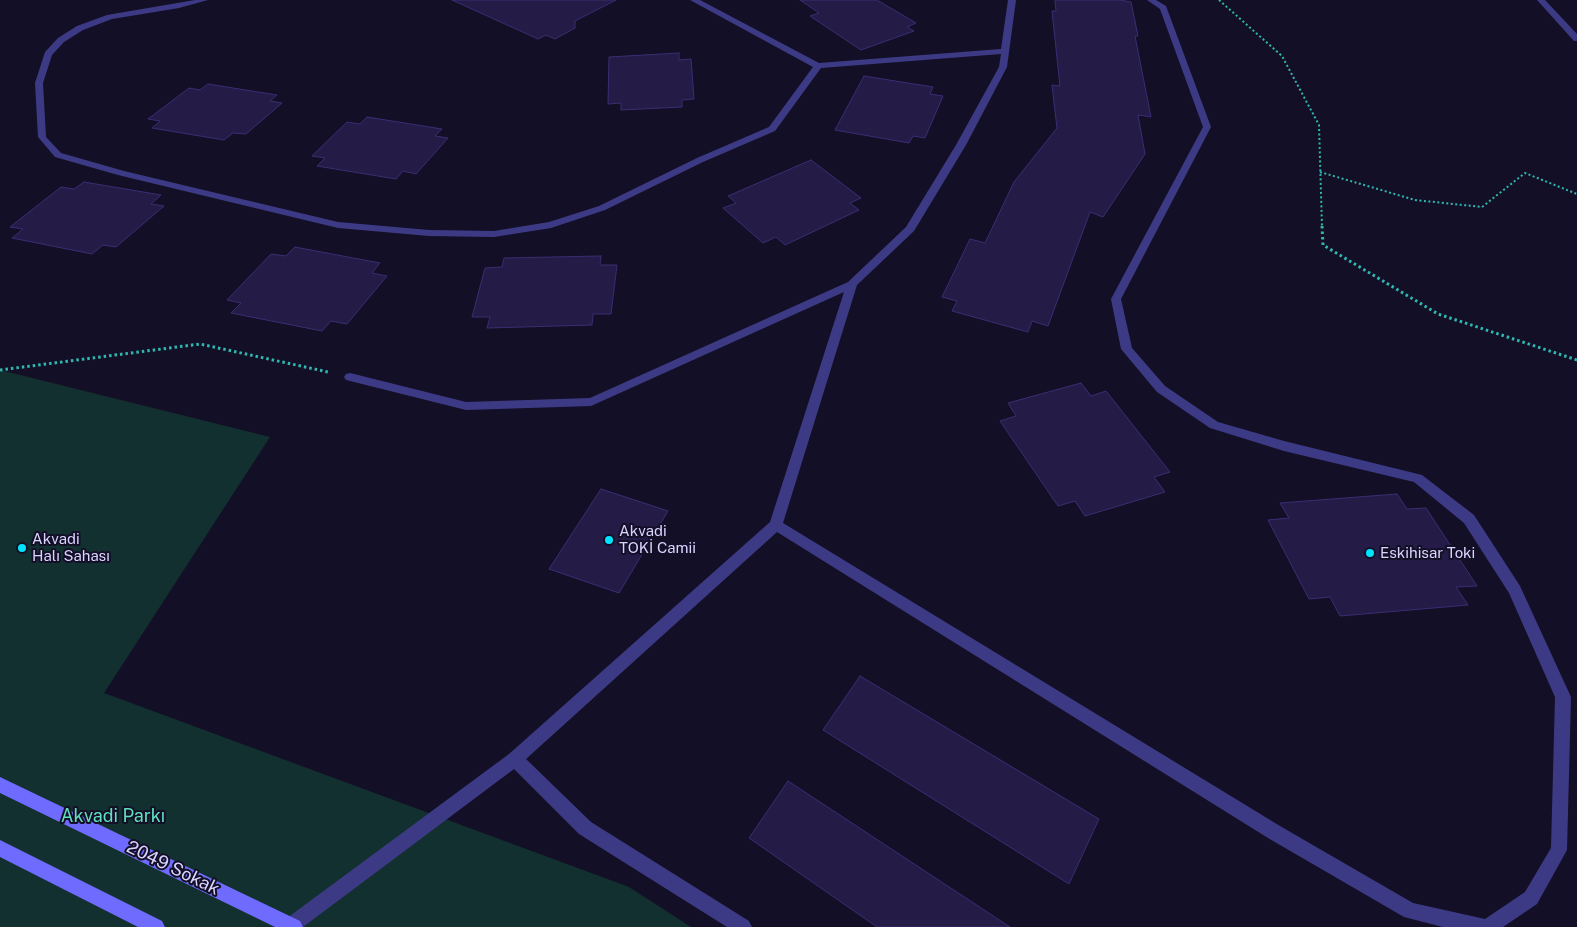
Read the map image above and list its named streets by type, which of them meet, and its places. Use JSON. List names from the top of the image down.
{
  "streets": {
    "main road": ["2049 Sokak"]
  },
  "parks": ["Akvadi Parkı"],
  "places": ["Akvadi TOKİ Camii", "Akvadi Halı Sahası", "Eskihisar Toki"]
}
